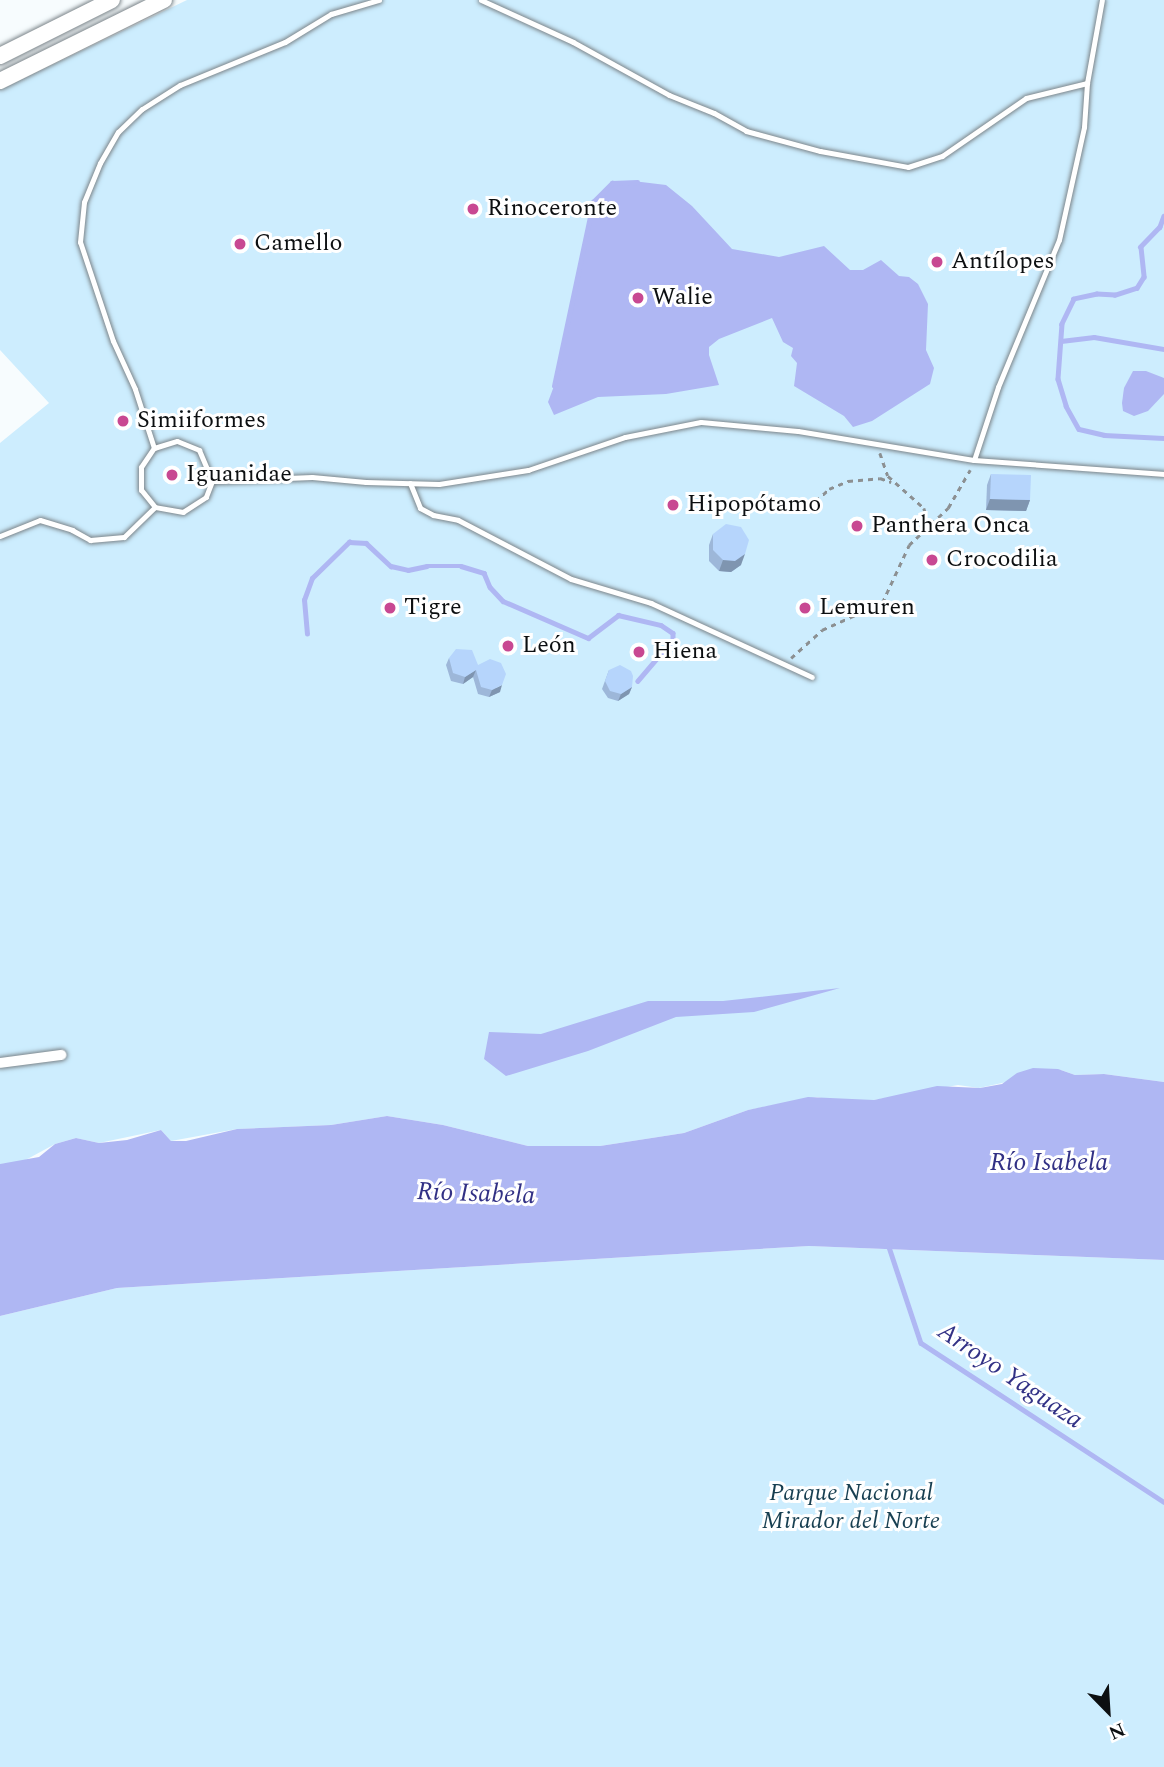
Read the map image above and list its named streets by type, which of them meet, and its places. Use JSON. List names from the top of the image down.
{
  "water": ["Río Isabela", "Arroyo Yaguaza"],
  "parks": ["Parque Nacional Mirador del Norte"],
  "places": [
    "Rinoceronte",
    "Camello",
    "Antílopes",
    "Walie",
    "Simiiformes",
    "Iguanidae",
    "Hipopótamo",
    "Panthera Onca",
    "Crocodilia",
    "Tigre",
    "Lemuren",
    "León",
    "Hiena"
  ],
  "north": "bottom right"
}
